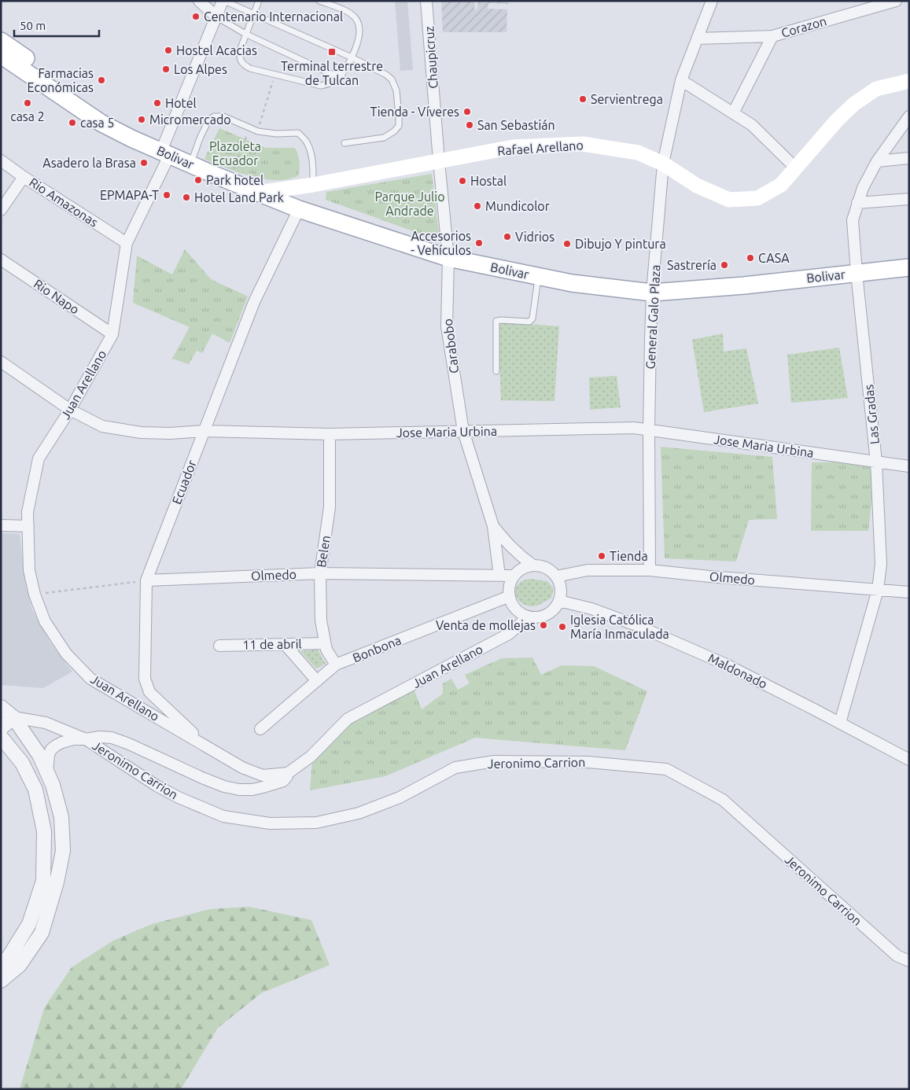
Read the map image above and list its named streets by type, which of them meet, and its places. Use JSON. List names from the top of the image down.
{
  "streets": {
    "main road": ["Rafael Arellano", "Bolivar"],
    "street": [
      "Corazon",
      "Chaupicruz",
      "Rio Amazonas",
      "Rio Napo",
      "General Galo Plaza",
      "Carabobo",
      "Juan Arellano",
      "Las Gradas",
      "Jose Maria Urbina",
      "Ecuador",
      "Belen",
      "Olmedo",
      "11 de abril",
      "Bonbona",
      "Maldonado",
      "Jeronimo Carrion"
    ]
  },
  "crossings": [
    ["Chaupicruz", "Rafael Arellano"],
    ["Chaupicruz", "Carabobo"],
    ["Rafael Arellano", "Bolivar"],
    ["Rafael Arellano", "General Galo Plaza"],
    ["Rafael Arellano", "Carabobo"],
    ["Bolivar", "General Galo Plaza"],
    ["Bolivar", "Carabobo"],
    ["Bolivar", "Juan Arellano"],
    ["Bolivar", "Las Gradas"],
    ["Bolivar", "Ecuador"],
    ["Rio Amazonas", "Juan Arellano"],
    ["Rio Napo", "Juan Arellano"],
    ["General Galo Plaza", "Jose Maria Urbina"],
    ["General Galo Plaza", "Olmedo"],
    ["Carabobo", "Juan Arellano"],
    ["Carabobo", "Jose Maria Urbina"],
    ["Carabobo", "Olmedo"],
    ["Carabobo", "Bonbona"],
    ["Carabobo", "Maldonado"],
    ["Juan Arellano", "Jose Maria Urbina"],
    ["Juan Arellano", "Ecuador"],
    ["Juan Arellano", "Olmedo"],
    ["Juan Arellano", "Bonbona"],
    ["Juan Arellano", "Maldonado"],
    ["Las Gradas", "Jose Maria Urbina"],
    ["Las Gradas", "Olmedo"],
    ["Las Gradas", "Maldonado"],
    ["Jose Maria Urbina", "Ecuador"],
    ["Jose Maria Urbina", "Belen"],
    ["Ecuador", "Olmedo"],
    ["Belen", "Olmedo"],
    ["Belen", "11 de abril"],
    ["Belen", "Bonbona"],
    ["Olmedo", "Bonbona"],
    ["Olmedo", "Maldonado"],
    ["Bonbona", "Maldonado"]
  ],
  "parks": ["Plazoleta Ecuador", "Parque Julio Andrade"],
  "places": {
    "other": [
      "Centenario Internacional",
      "Hostel Acacias",
      "Los Alpes",
      "Farmacias Económicas",
      "Servientrega",
      "casa 2",
      "Hotel",
      "Tienda - Víveres",
      "Micromercado",
      "casa 5",
      "San Sebastián",
      "Asadero la Brasa",
      "Park hotel",
      "Hostal",
      "EPMAPA-T",
      "Hotel Land Park",
      "Mundicolor",
      "Vidrios",
      "Accesorios - Vehículos",
      "Dibujo Y pintura",
      "CASA",
      "Sastrería",
      "Tienda",
      "Venta de mollejas",
      "Iglesia Católica María Inmaculada"
    ],
    "transit": ["Terminal terrestre de Tulcan"]
  },
  "scale_bar": "50 m"
}
